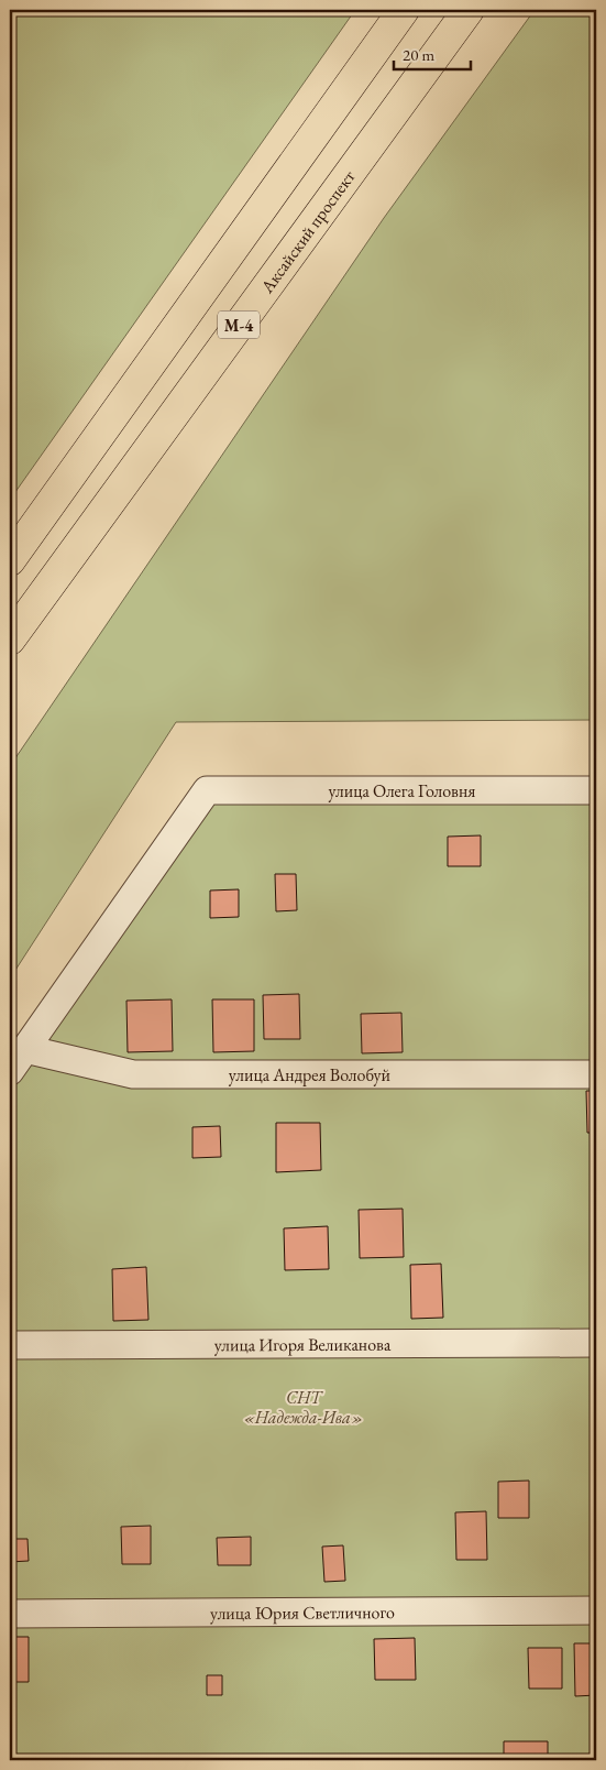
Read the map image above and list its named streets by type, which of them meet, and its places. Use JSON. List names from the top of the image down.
{
  "streets": {
    "main road": ["Аксайский проспект", "М-4"],
    "street": [
      "улица Олега Головня",
      "улица Андрея Волобуй",
      "улица Игоря Великанова",
      "улица Юрия Светличного"
    ]
  },
  "crossings": [
    ["улица Олега Головня", "улица Андрея Волобуй"]
  ],
  "parks": ["СНТ «Надежда-Ива»"],
  "scale_bar": "20 m"
}
